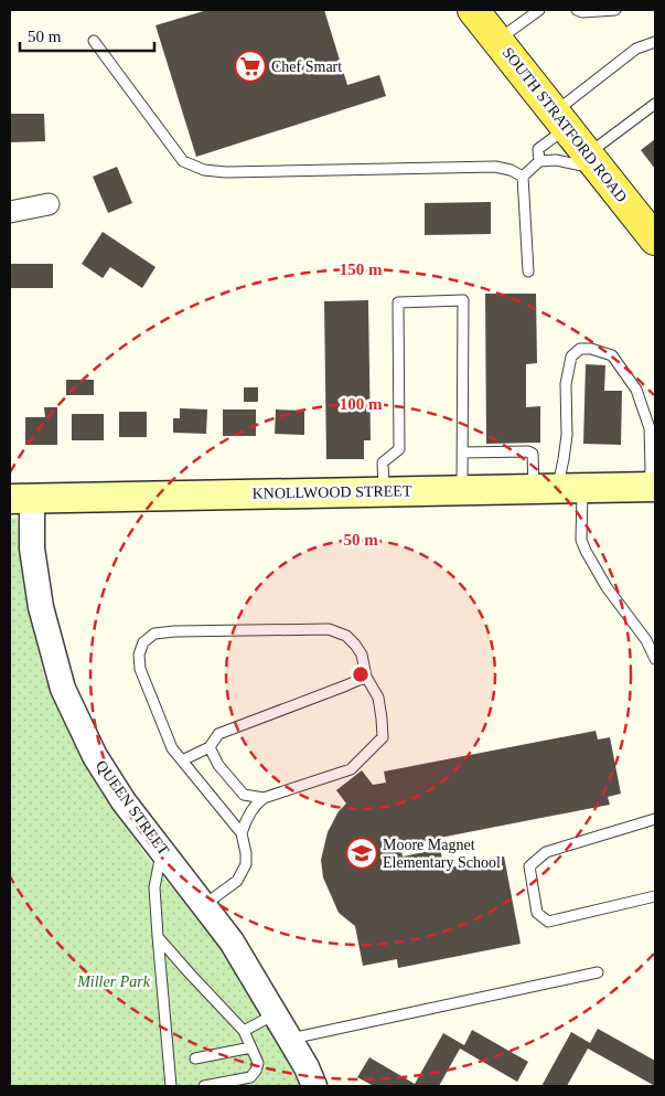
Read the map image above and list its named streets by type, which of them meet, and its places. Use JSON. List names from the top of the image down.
{
  "streets": {
    "main road": ["SOUTH STRATFORD ROAD", "KNOLLWOOD STREET"],
    "street": ["QUEEN STREET"]
  },
  "crossings": [
    ["KNOLLWOOD STREET", "QUEEN STREET"]
  ],
  "parks": ["Miller Park"],
  "places": {
    "supermarket": ["Chef Smart"],
    "school or university": ["Moore Magnet Elementary School"]
  },
  "scale_bar": "50 m",
  "rings": ["150 m", "100 m", "50 m"]
}
